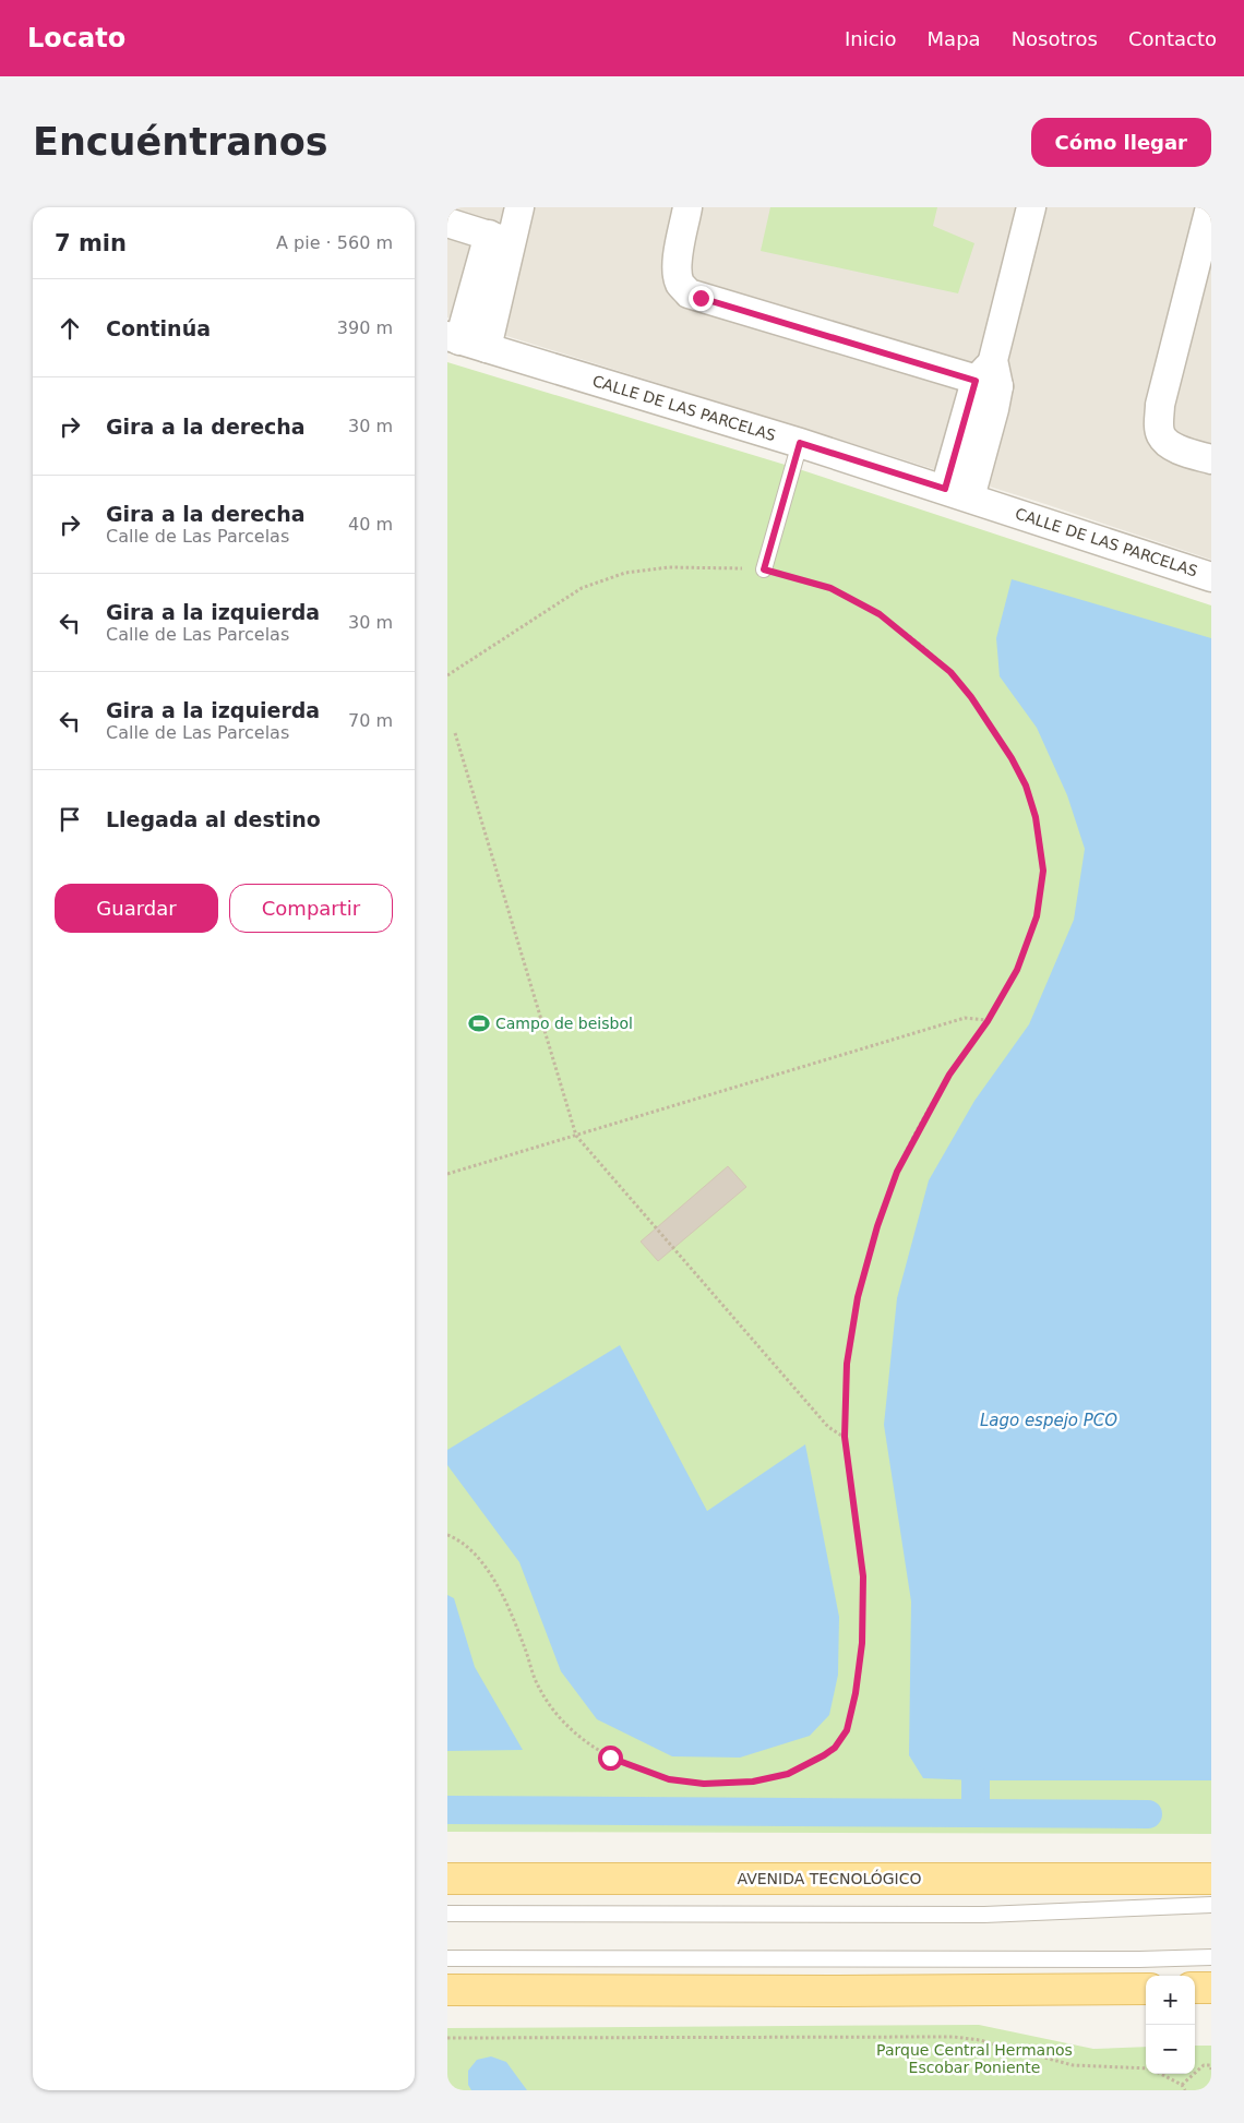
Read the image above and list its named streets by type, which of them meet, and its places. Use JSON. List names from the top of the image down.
{
  "streets": {
    "main road": ["AVENIDA TECNOLÓGICO"],
    "street": ["CALLE DE LAS PARCELAS"]
  },
  "water": ["Lago espejo PCO"],
  "parks": ["Parque Central Hermanos Escobar Poniente"],
  "places": {
    "sports": ["Campo de beisbol"]
  },
  "page": {
    "header": "Locato",
    "nav": [
      "Inicio",
      "Mapa",
      "Nosotros",
      "Contacto"
    ],
    "buttons": [
      "Cómo llegar",
      ["Guardar", "Compartir"]
    ],
    "title": "Encuéntranos",
    "heading": ["7 min", "A pie · 560 m"],
    "list": [
      ["Continúa", "390 m"],
      ["Gira a la derecha", "30 m"],
      ["Gira a la derecha", "Calle de Las Parcelas", "40 m"],
      ["Gira a la izquierda", "Calle de Las Parcelas", "30 m"],
      ["Gira a la izquierda", "Calle de Las Parcelas", "70 m"],
      "Llegada al destino"
    ],
    "map_buttons": ["+", "−"]
  }
}
